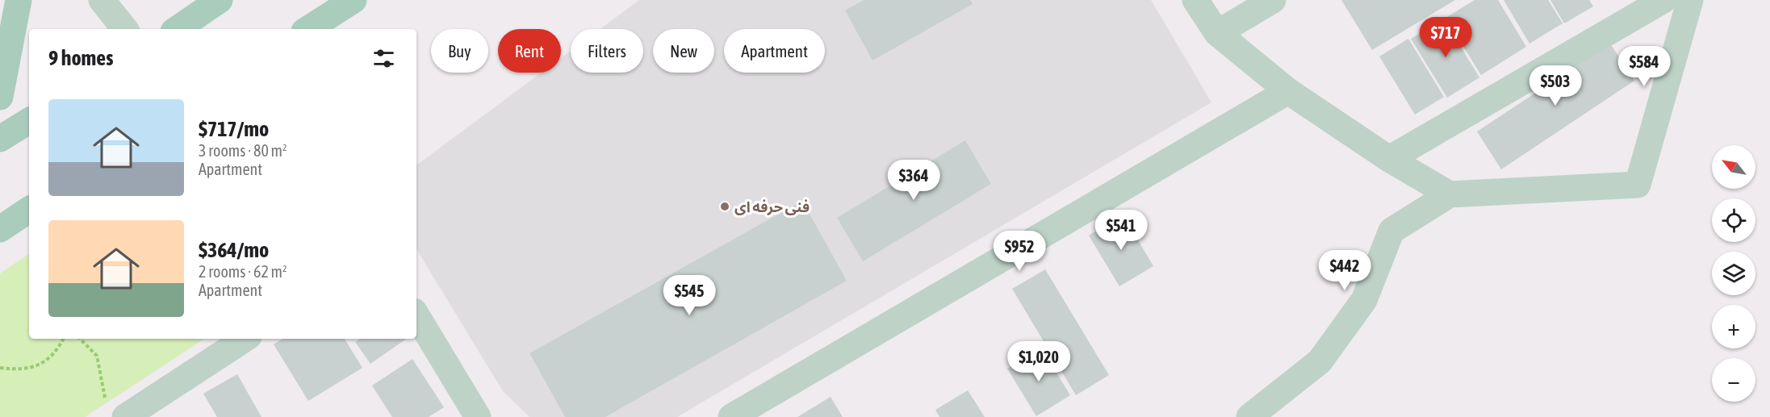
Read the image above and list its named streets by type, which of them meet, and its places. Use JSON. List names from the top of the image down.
{
  "places": ["فنی حرفه ای"],
  "north": "top left",
  "page": {
    "price": [
      "$717",
      "$584",
      "$503",
      "$364",
      "$541",
      "$952",
      "$442",
      "$545",
      "$1,020"
    ],
    "chip": [
      "Buy",
      "Rent",
      "Filters",
      "New",
      "Apartment"
    ],
    "heading": "9 homes",
    "list": [
      {
        "name": "$717/mo",
        "note": "3 rooms · 80 m² · Apartment"
      },
      {
        "name": "$364/mo",
        "note": "2 rooms · 62 m² · Apartment"
      }
    ],
    "map_buttons": ["+", "−"]
  }
}
